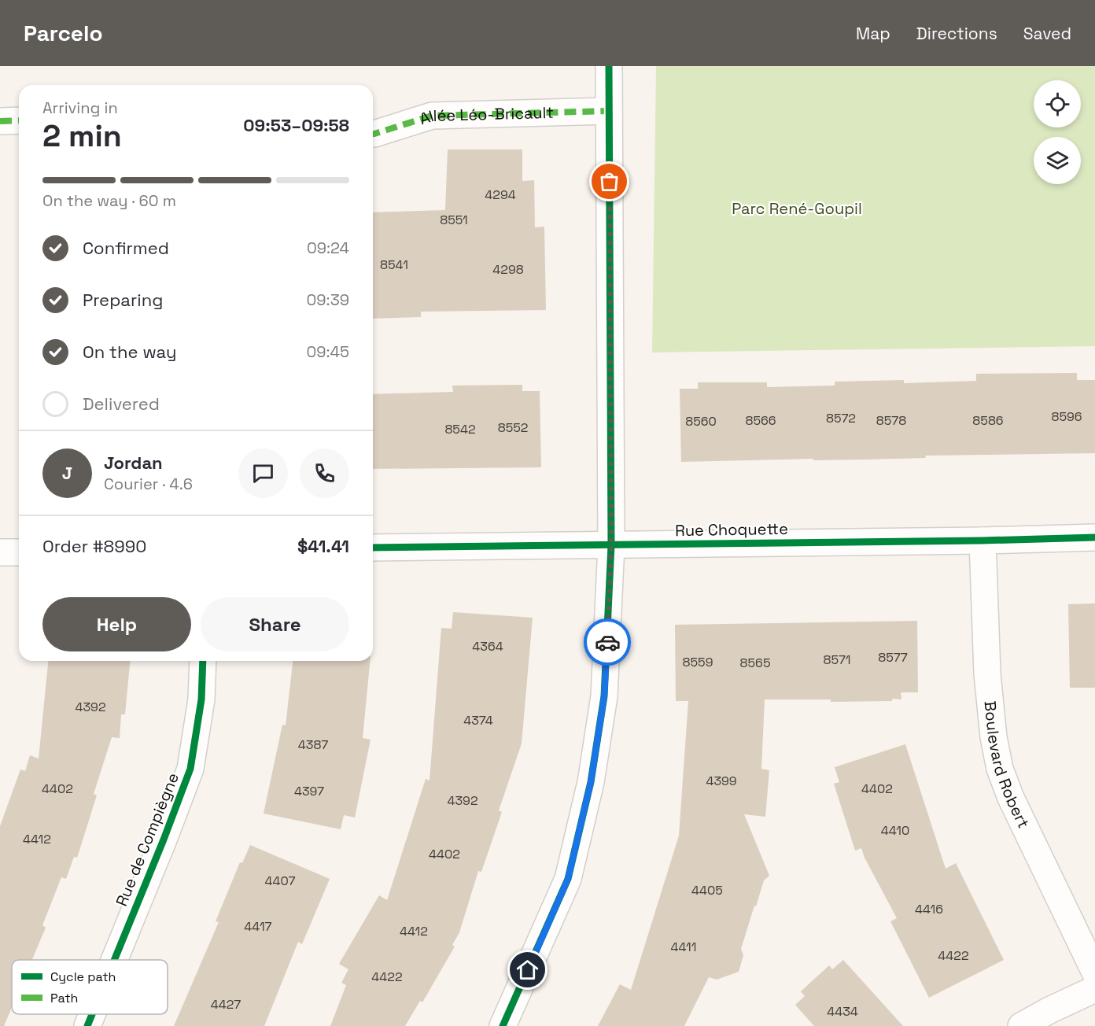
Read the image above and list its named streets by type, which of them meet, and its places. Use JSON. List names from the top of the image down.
{
  "streets": {
    "street": [
      "Allée Léo-Bricault",
      "Rue Choquette",
      "Boulevard Robert",
      "Rue de Compiègne"
    ]
  },
  "crossings": [
    ["Rue Choquette", "Boulevard Robert"]
  ],
  "parks": ["Parc René-Goupil"],
  "house_numbers": [
    "4294",
    "8551",
    "8541",
    "4298",
    "8596",
    "8572",
    "8566",
    "8578",
    "8586",
    "8560",
    "8552",
    "8542",
    "4364",
    "8577",
    "8571",
    "8559",
    "8565",
    "4392",
    "4374",
    "4387",
    "4399",
    "4402",
    "4402",
    "4397",
    "4392",
    "4410",
    "4412",
    "4402",
    "4407",
    "4405",
    "4416",
    "4417",
    "4412",
    "4411",
    "4422",
    "4422",
    "4427",
    "4434"
  ],
  "legend": ["Cycle path", "Path"],
  "page": {
    "header": "Parcelo",
    "nav": ["Map", "Directions", "Saved"],
    "heading": ["2 min", "Arriving in", "09:53–09:58"],
    "panel": [
      "Jordan",
      "Courier · 4.6",
      "Order #8990",
      "$41.41"
    ],
    "bar": "On the way · 60 m",
    "list": [
      ["Confirmed", "09:24"],
      ["Preparing", "09:39"],
      ["On the way", "09:45"],
      "Delivered"
    ],
    "round": "J",
    "buttons": ["Help", "Share"]
  }
}
